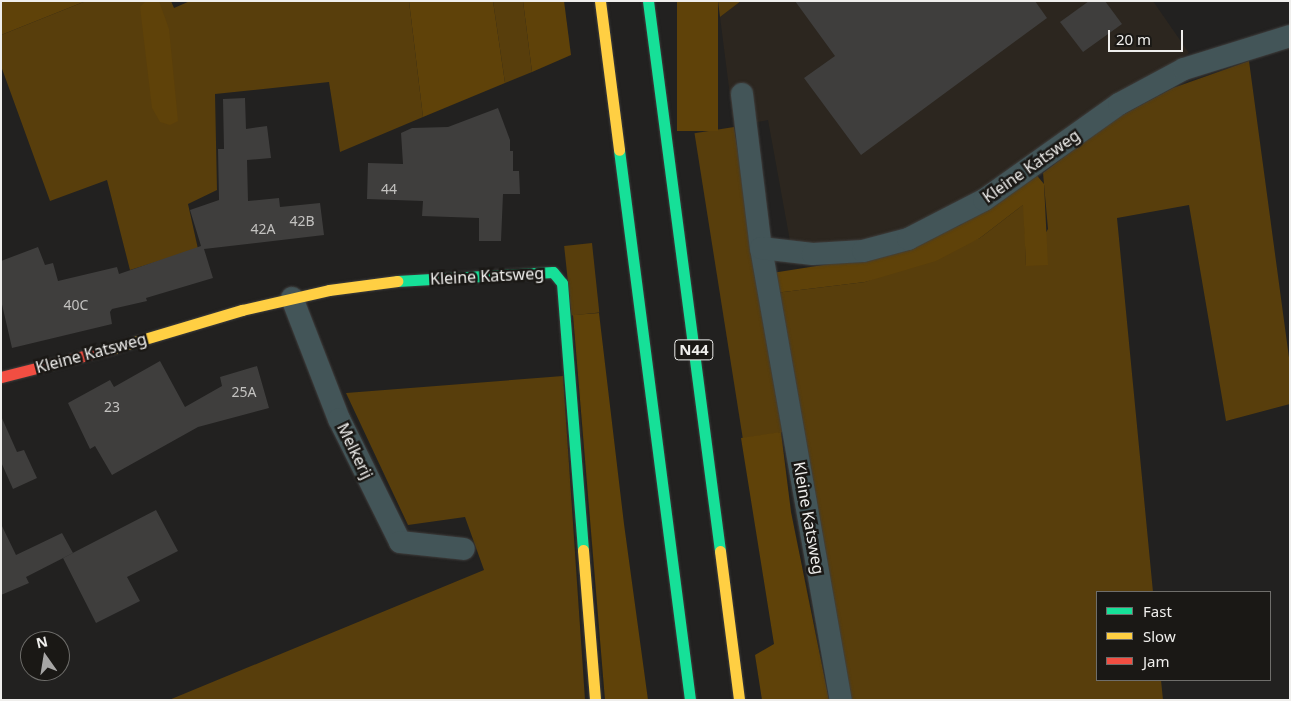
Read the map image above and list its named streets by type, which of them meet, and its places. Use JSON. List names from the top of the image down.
{
  "streets": {
    "main road": ["Kleine Katsweg", "N44"],
    "street": ["Melkerij"]
  },
  "crossings": [
    ["Kleine Katsweg", "Melkerij"]
  ],
  "house_numbers": [
    "44",
    "42B",
    "42A",
    "40C",
    "25A",
    "23"
  ],
  "legend": ["Fast", "Slow", "Jam"],
  "scale_bar": "20 m",
  "north": "top"
}
